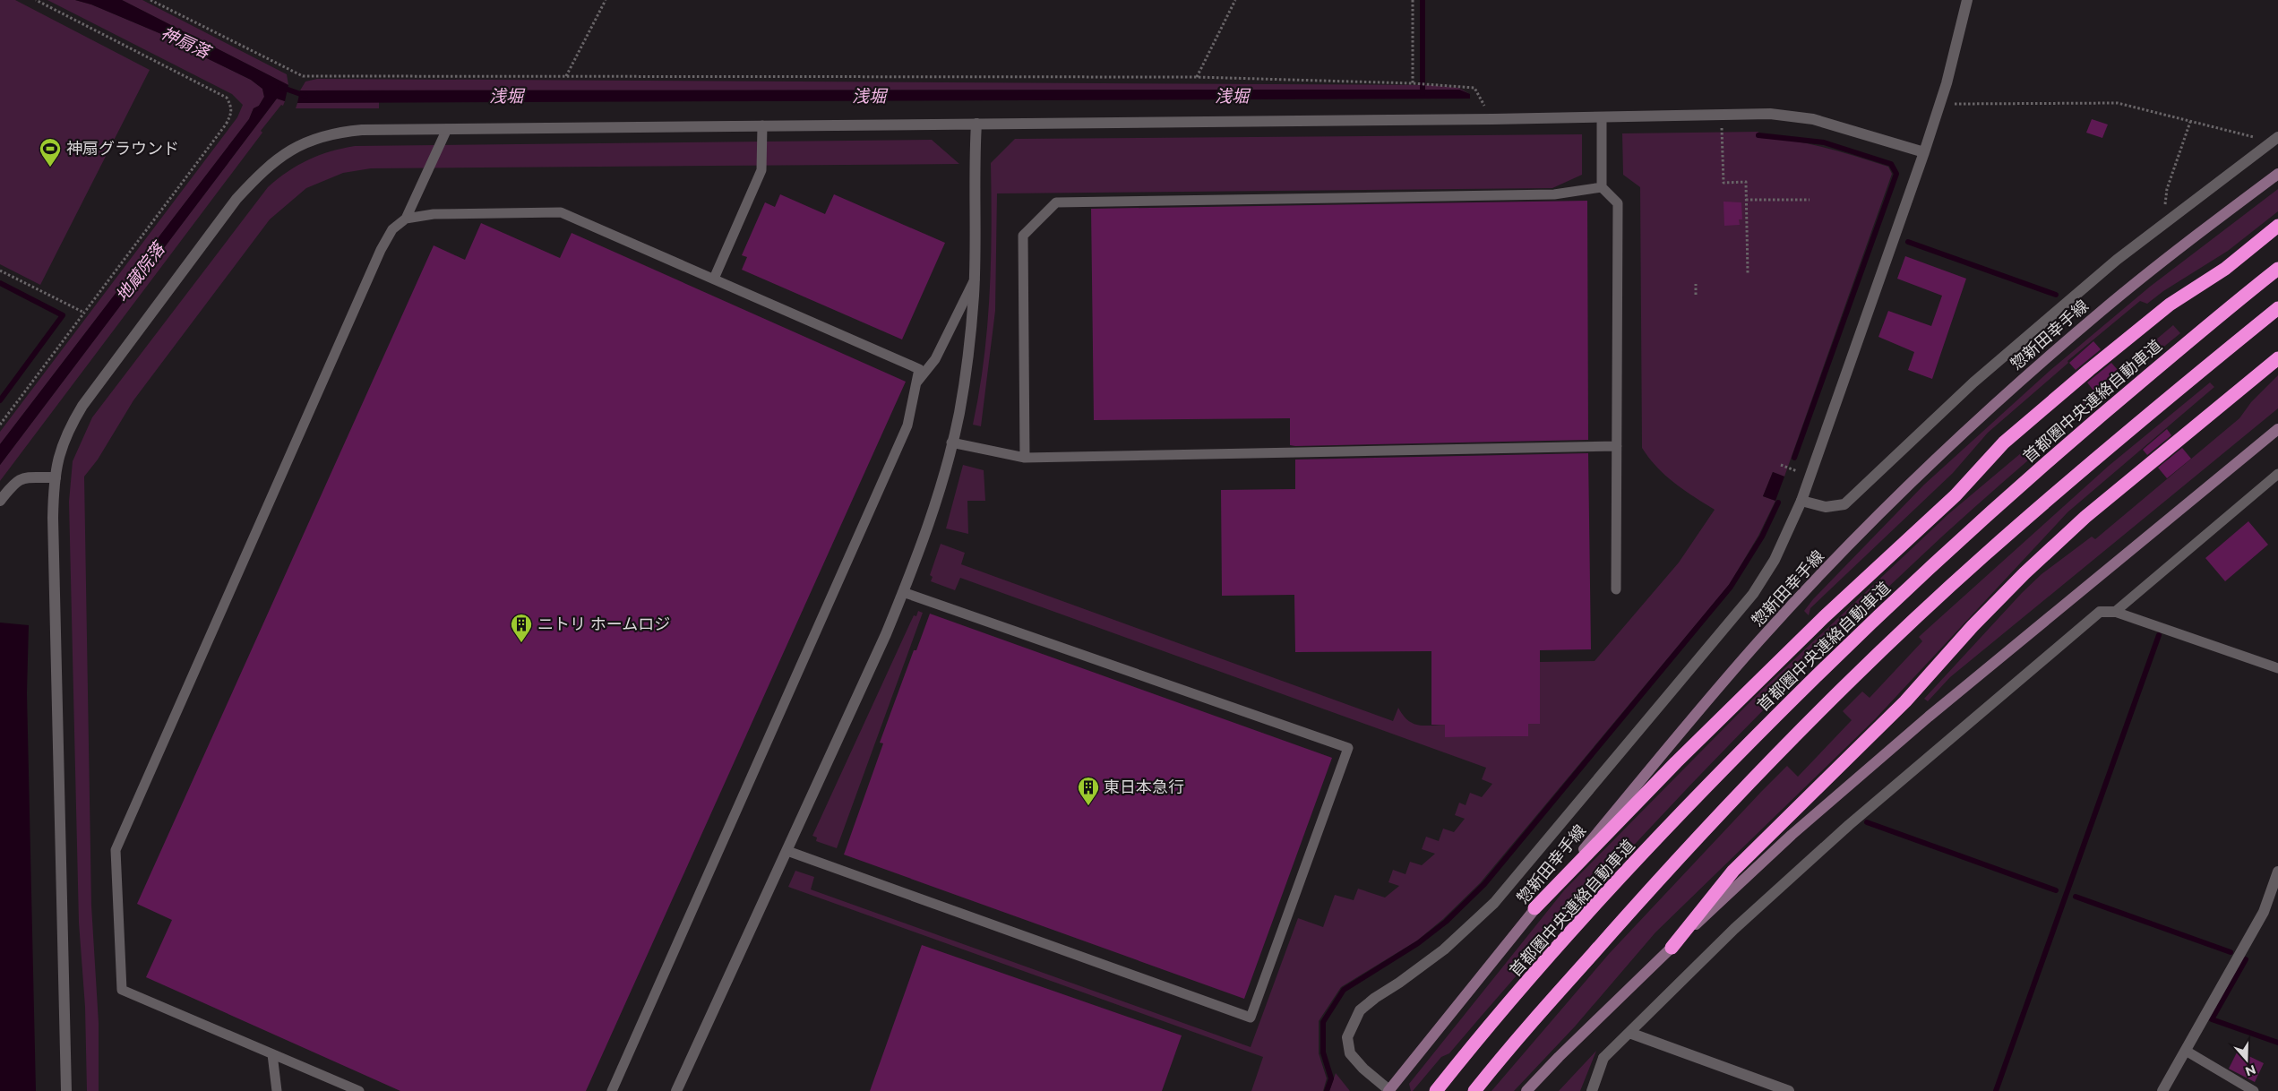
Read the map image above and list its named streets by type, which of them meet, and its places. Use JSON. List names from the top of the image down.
{
  "streets": {
    "highway": ["首都圏中央連絡自動車道"],
    "main road": ["惣新田幸手線"]
  },
  "water": ["神扇落", "浅堀", "地蔵院落"],
  "places": {
    "sports": ["神扇グラウンド"],
    "building": ["ニトリ ホームロジ", "東日本急行"]
  },
  "north": "bottom"
}
